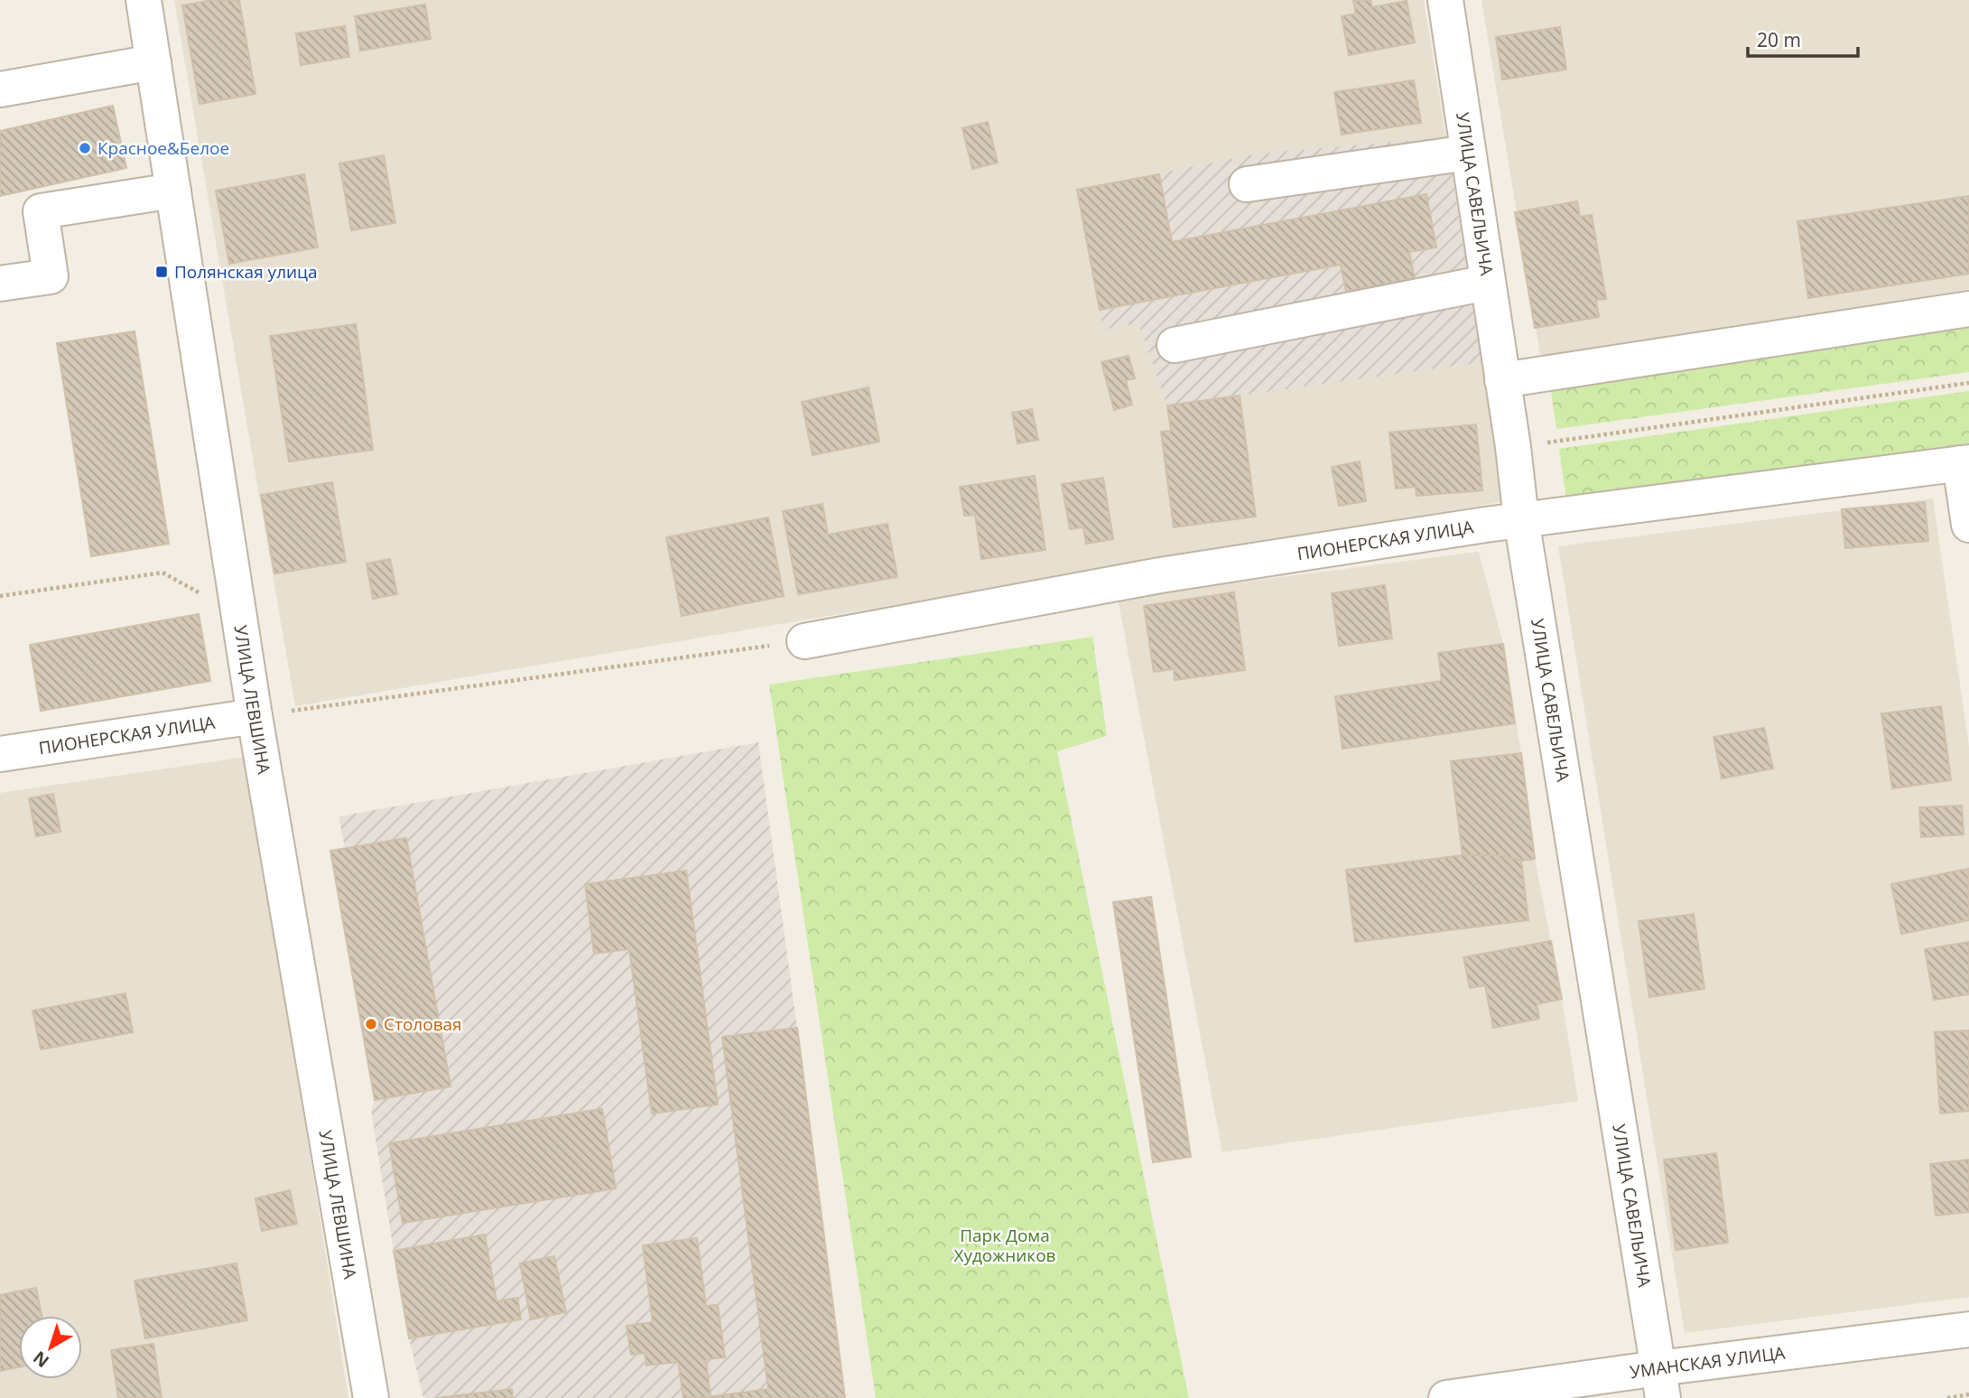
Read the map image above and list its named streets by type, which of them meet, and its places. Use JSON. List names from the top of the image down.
{
  "streets": {
    "street": [
      "УЛИЦА САВЕЛЬИЧА",
      "ПИОНЕРСКАЯ УЛИЦА",
      "УЛИЦА ЛЕВШИНА",
      "УМАНСКАЯ УЛИЦА"
    ]
  },
  "crossings": [
    ["УЛИЦА САВЕЛЬИЧА", "ПИОНЕРСКАЯ УЛИЦА"],
    ["УЛИЦА САВЕЛЬИЧА", "УМАНСКАЯ УЛИЦА"],
    ["ПИОНЕРСКАЯ УЛИЦА", "УЛИЦА ЛЕВШИНА"]
  ],
  "parks": ["Парк Дома Художников"],
  "places": {
    "other": ["Красное&Белое", "Столовая"],
    "transit": ["Полянская улица"]
  },
  "scale_bar": "20 m",
  "north": "bottom left"
}
